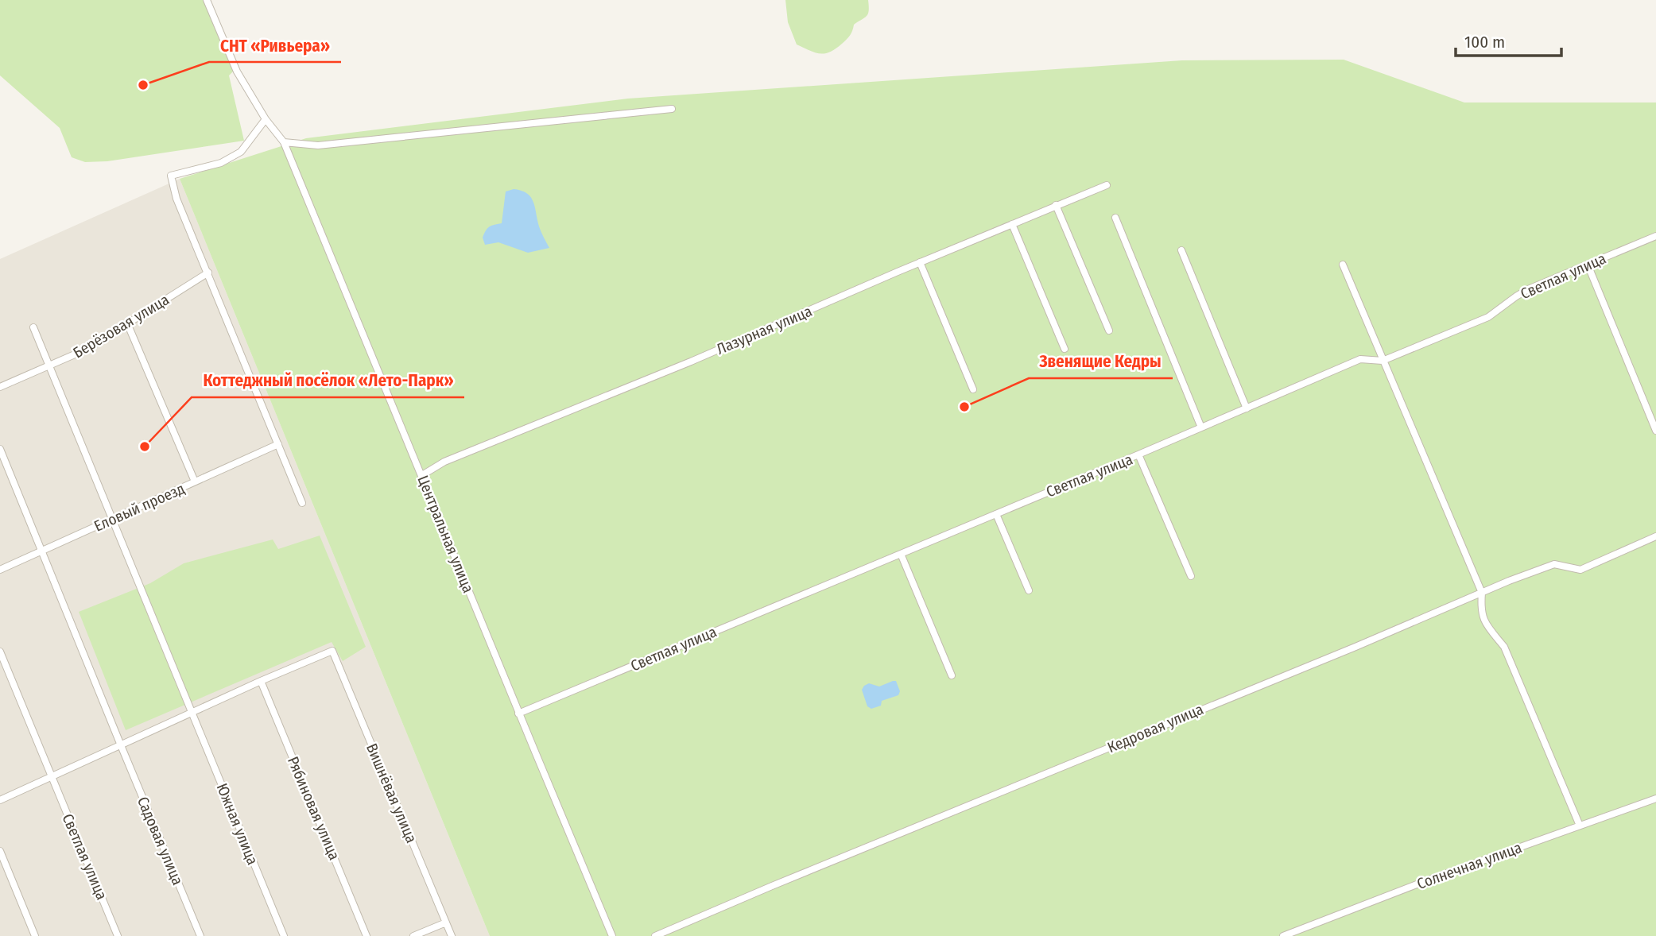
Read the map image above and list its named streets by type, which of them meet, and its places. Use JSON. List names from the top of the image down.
{
  "streets": {
    "street": [
      "Светлая улица",
      "Берёзовая улица",
      "Лазурная улица",
      "Еловый проезд",
      "Центральная улица",
      "Кедровая улица",
      "Вишнёвая улица",
      "Рябиновая улица",
      "Южная улица",
      "Садовая улица",
      "Солнечная улица"
    ]
  },
  "crossings": [
    ["Светлая улица", "Центральная улица"],
    ["Берёзовая улица", "Южная улица"],
    ["Лазурная улица", "Центральная улица"],
    ["Еловый проезд", "Южная улица"],
    ["Еловый проезд", "Садовая улица"],
    ["Вишнёвая улица", "Рябиновая улица"]
  ],
  "places": ["СНТ «Ривьера»", "Звенящие Кедры", "Коттеджный посёлок «Лето-Парк»"],
  "scale_bar": "100 m"
}
